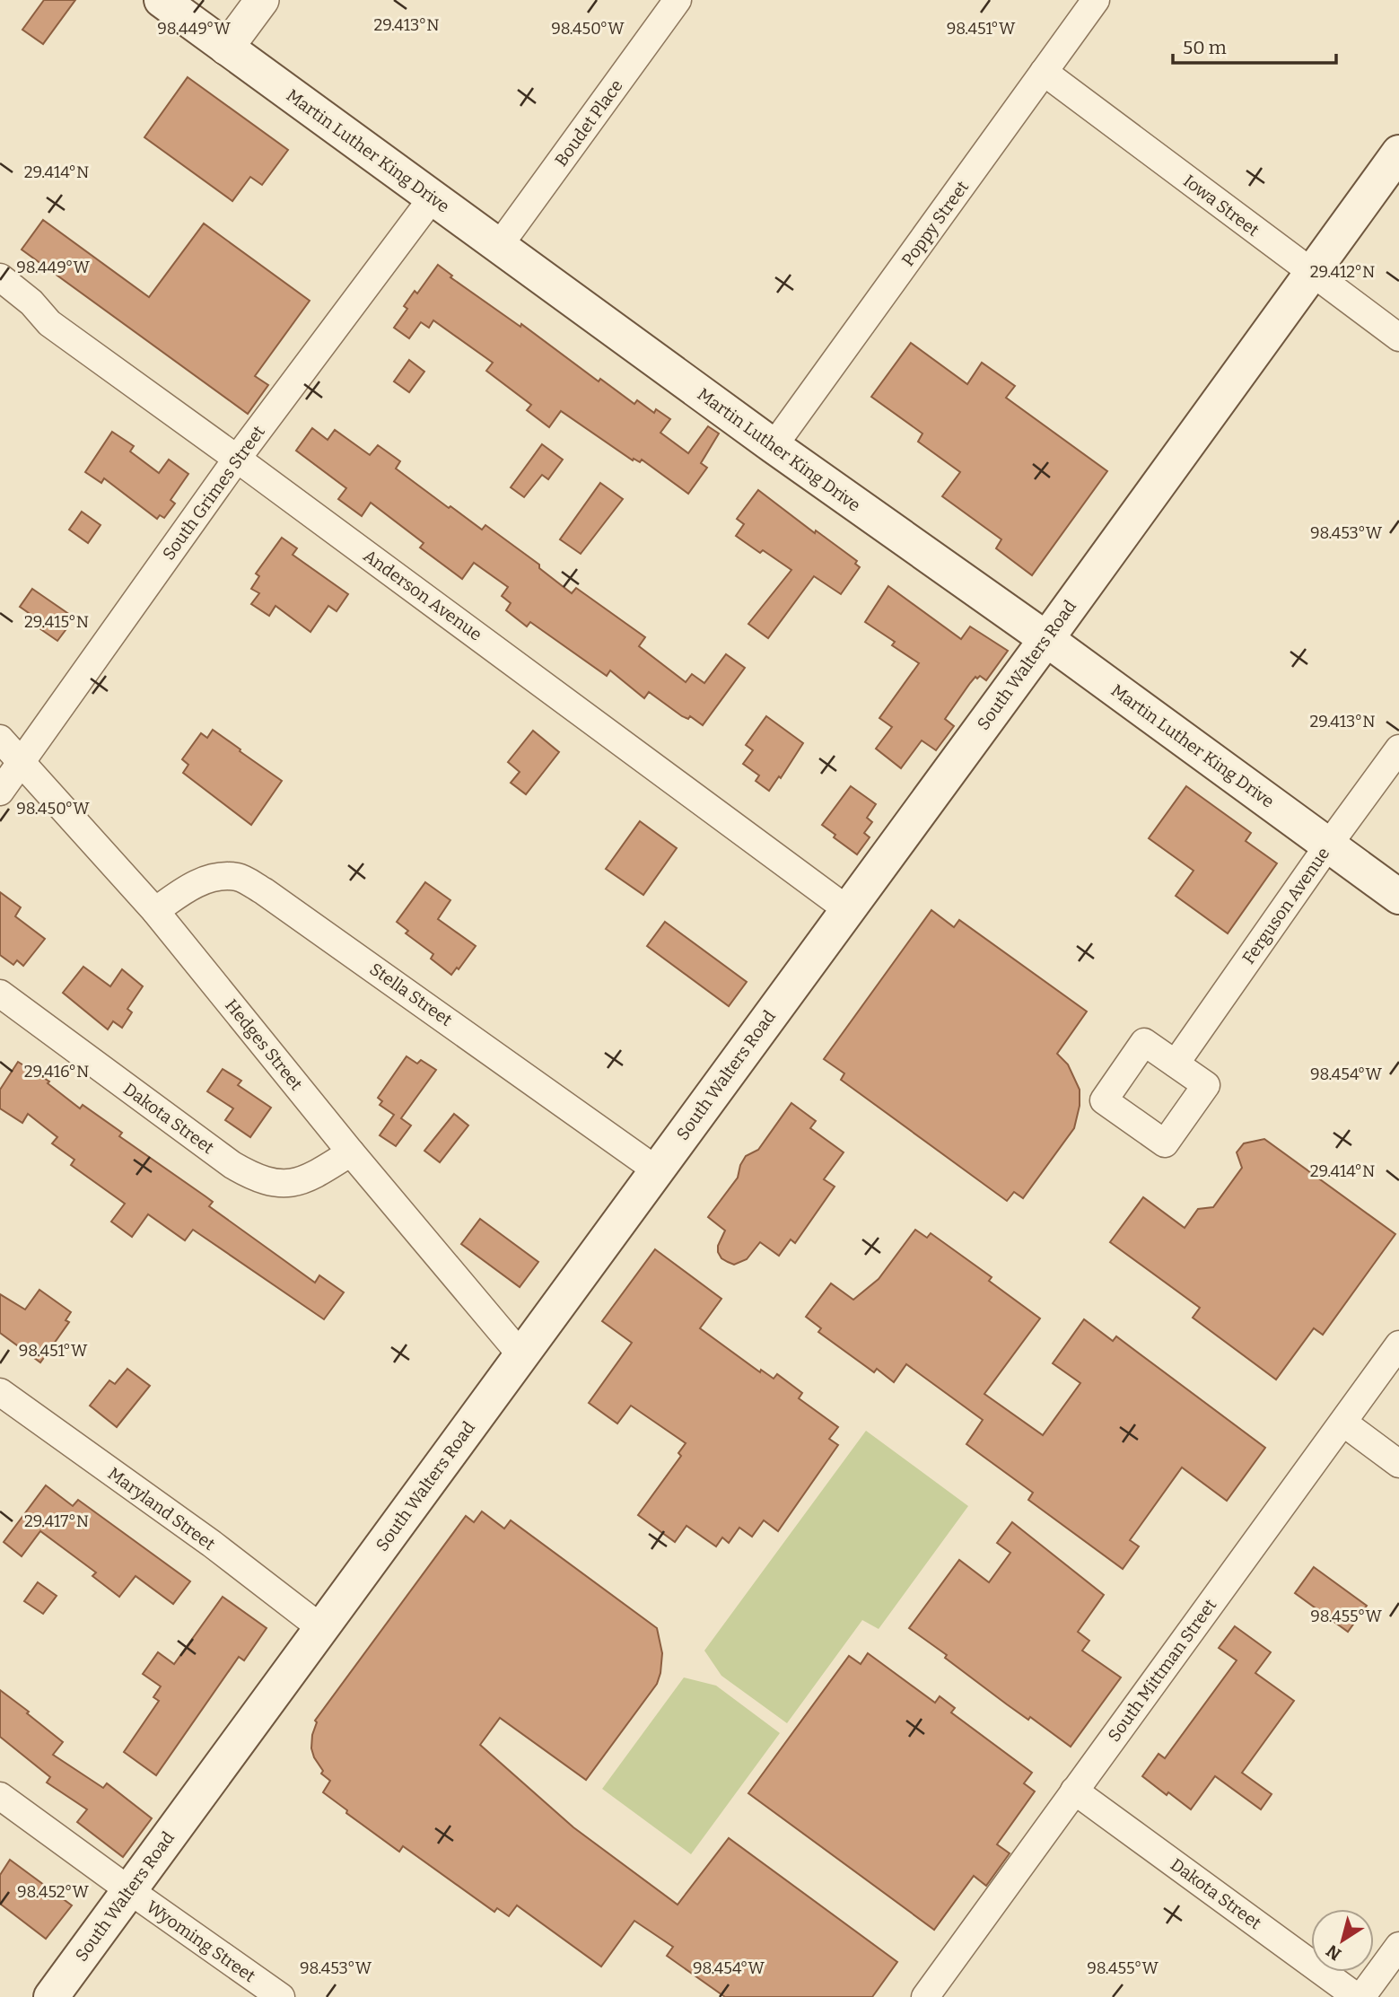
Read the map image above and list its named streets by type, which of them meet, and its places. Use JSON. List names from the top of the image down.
{
  "streets": {
    "main road": ["Martin Luther King Drive", "South Walters Road"],
    "street": [
      "Boudet Place",
      "Iowa Street",
      "Poppy Street",
      "South Grimes Street",
      "Anderson Avenue",
      "Ferguson Avenue",
      "Stella Street",
      "Hedges Street",
      "Dakota Street",
      "Maryland Street",
      "South Mittman Street",
      "Wyoming Street"
    ]
  },
  "crossings": [
    ["Boudet Place", "Martin Luther King Drive"],
    ["Martin Luther King Drive", "Poppy Street"],
    ["Martin Luther King Drive", "South Grimes Street"],
    ["Martin Luther King Drive", "South Walters Road"],
    ["Martin Luther King Drive", "Ferguson Avenue"],
    ["Iowa Street", "Poppy Street"],
    ["Iowa Street", "South Walters Road"],
    ["South Grimes Street", "Anderson Avenue"],
    ["South Grimes Street", "Hedges Street"],
    ["Anderson Avenue", "South Walters Road"],
    ["South Walters Road", "Stella Street"],
    ["South Walters Road", "Hedges Street"],
    ["South Walters Road", "Maryland Street"],
    ["South Walters Road", "Wyoming Street"],
    ["Stella Street", "Hedges Street"],
    ["Hedges Street", "Dakota Street"],
    ["Dakota Street", "South Mittman Street"]
  ],
  "scale_bar": "50 m",
  "north": "bottom left",
  "coordinates": [
    "29.413°N",
    "98.449°W",
    "98.451°W",
    "98.450°W",
    "29.414°N",
    "29.412°N",
    "98.453°W",
    "29.415°N",
    "29.416°N",
    "98.454°W",
    "29.417°N",
    "98.455°W",
    "98.452°W"
  ]
}
